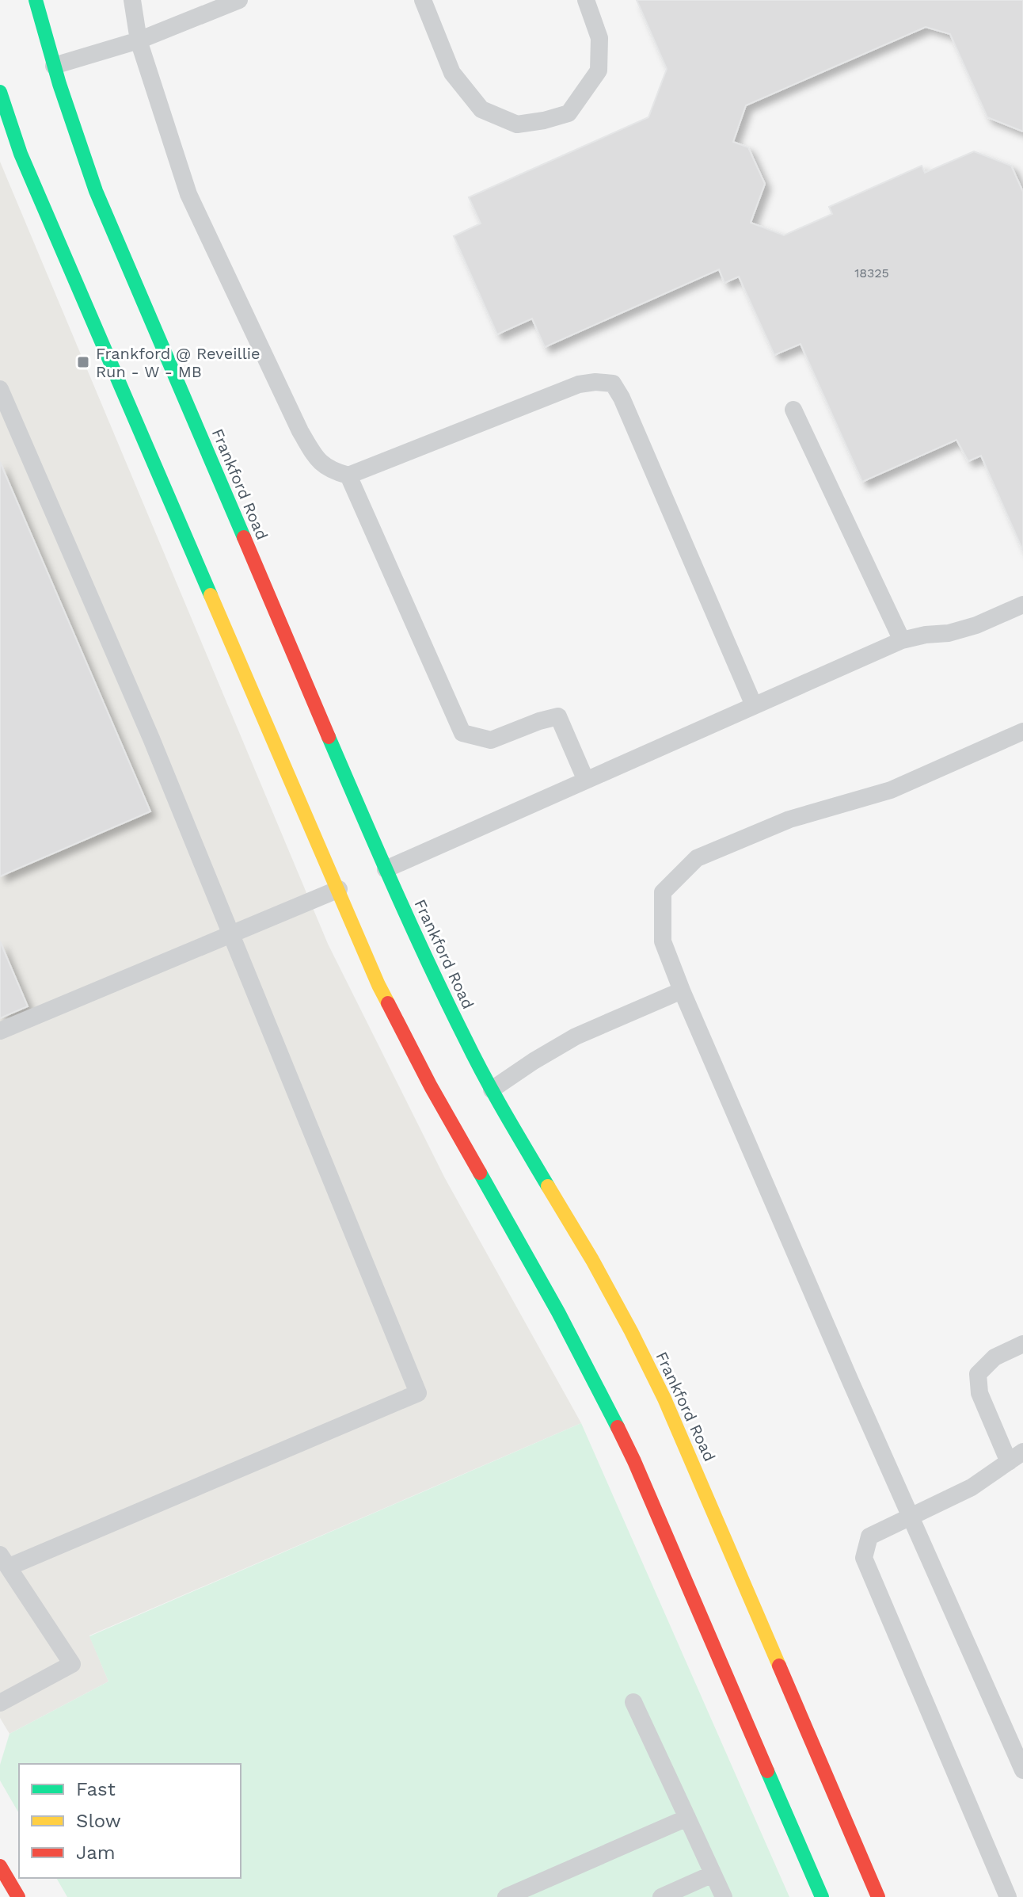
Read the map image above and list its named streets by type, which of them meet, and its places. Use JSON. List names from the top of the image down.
{
  "streets": {
    "main road": ["Frankford Road"]
  },
  "places": {
    "transit": ["Frankford @ Reveillie Run - W - MB"]
  },
  "house_numbers": ["18325"],
  "legend": ["Fast", "Slow", "Jam"]
}
